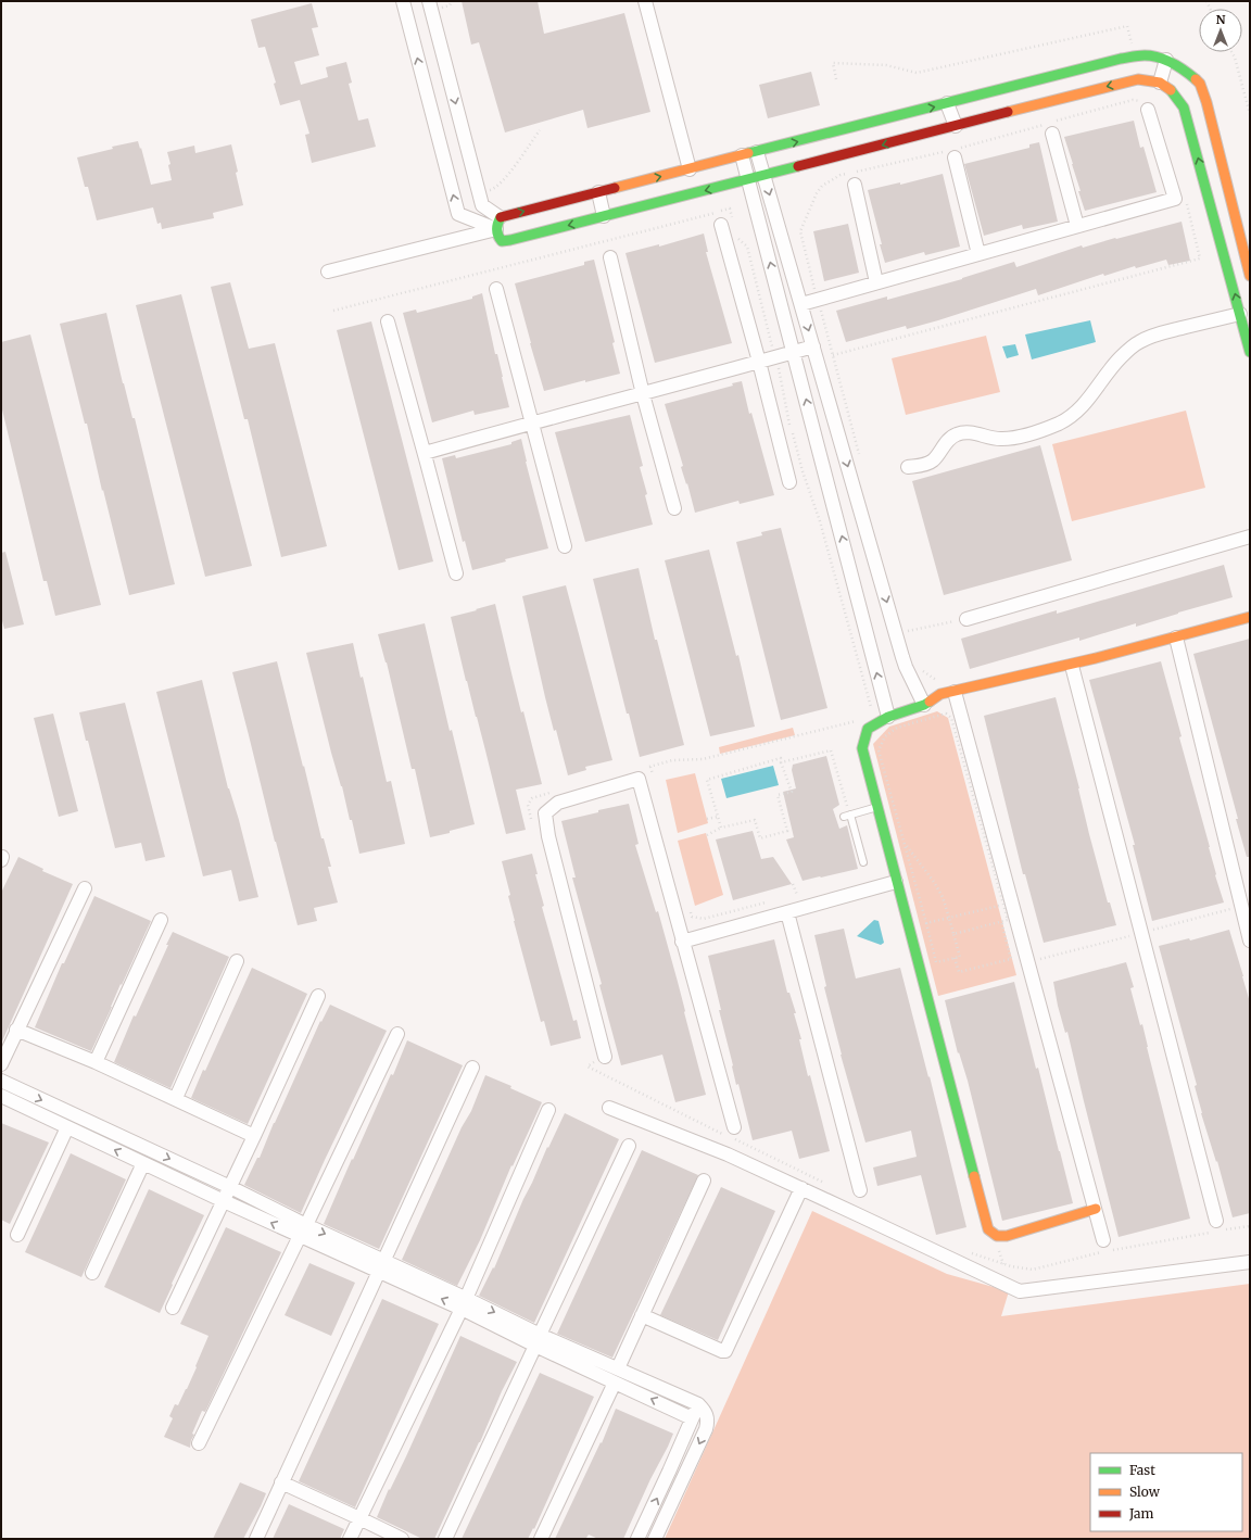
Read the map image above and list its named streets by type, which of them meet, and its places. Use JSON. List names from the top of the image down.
{
  "legend": ["Fast", "Slow", "Jam"],
  "north": "top"
}
